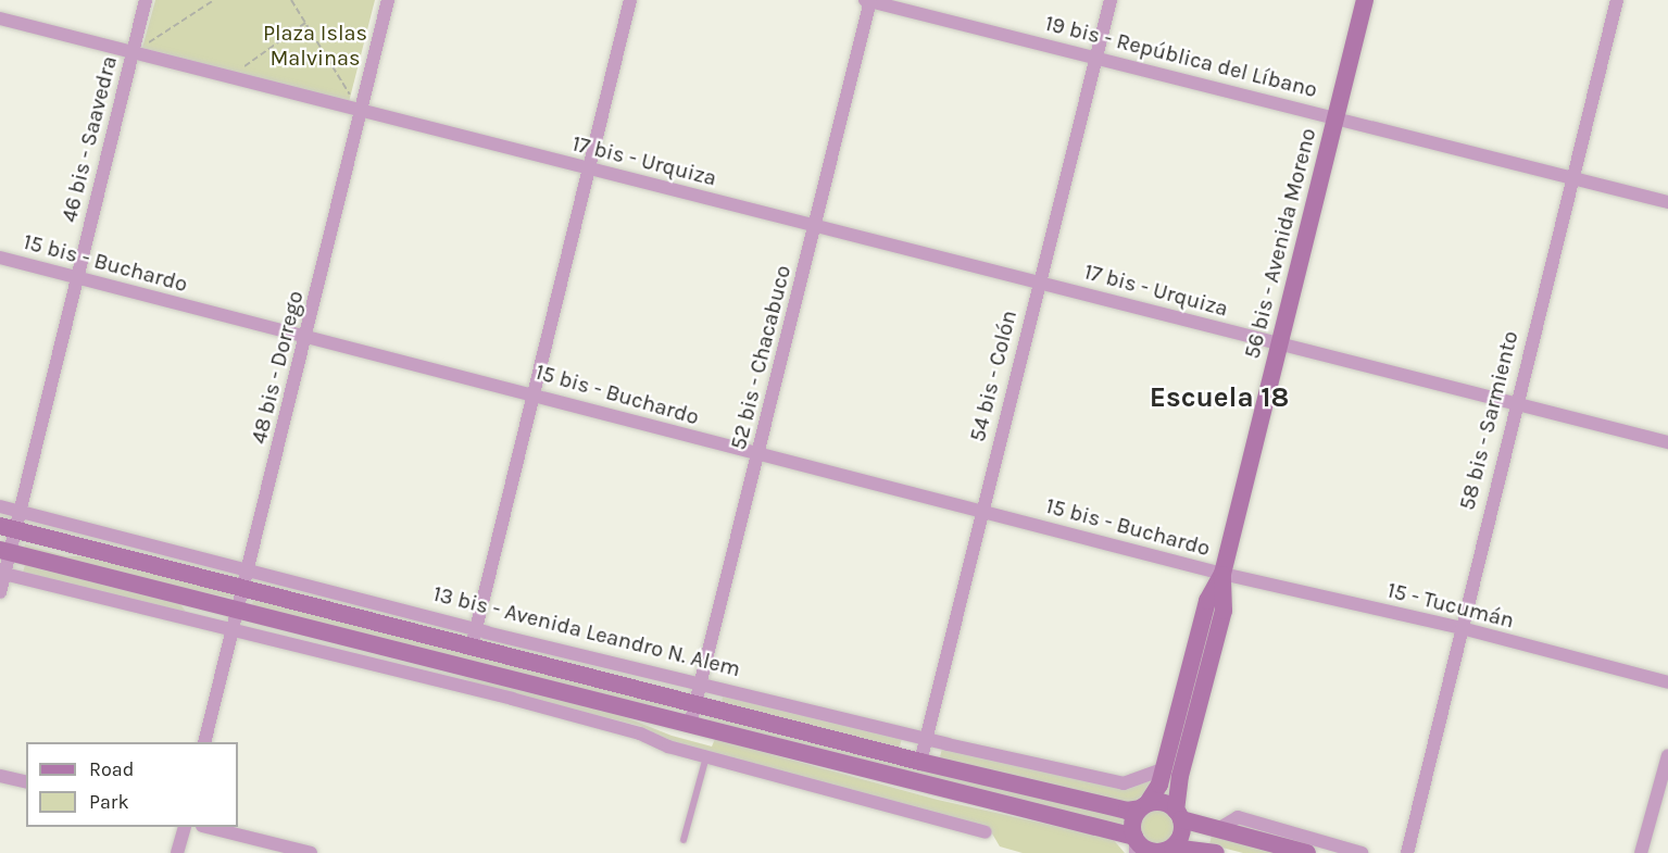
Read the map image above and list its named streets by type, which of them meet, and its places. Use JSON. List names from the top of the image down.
{
  "streets": {
    "main road": ["56 bis - Avenida Moreno", "13 bis - Avenida Leandro N. Alem"],
    "street": [
      "19 bis - República del Líbano",
      "46 bis - Saavedra",
      "17 bis - Urquiza",
      "15 bis - Buchardo",
      "52 bis - Chacabuco",
      "48 bis - Dorrego",
      "54 bis - Colón",
      "58 bis - Sarmiento",
      "15 - Tucumán"
    ]
  },
  "crossings": [
    ["19 bis - República del Líbano", "56 bis - Avenida Moreno"],
    ["19 bis - República del Líbano", "52 bis - Chacabuco"],
    ["19 bis - República del Líbano", "54 bis - Colón"],
    ["19 bis - República del Líbano", "58 bis - Sarmiento"],
    ["46 bis - Saavedra", "17 bis - Urquiza"],
    ["46 bis - Saavedra", "15 bis - Buchardo"],
    ["46 bis - Saavedra", "13 bis - Avenida Leandro N. Alem"],
    ["17 bis - Urquiza", "56 bis - Avenida Moreno"],
    ["17 bis - Urquiza", "52 bis - Chacabuco"],
    ["17 bis - Urquiza", "48 bis - Dorrego"],
    ["17 bis - Urquiza", "54 bis - Colón"],
    ["17 bis - Urquiza", "58 bis - Sarmiento"],
    ["56 bis - Avenida Moreno", "15 bis - Buchardo"],
    ["56 bis - Avenida Moreno", "15 - Tucumán"],
    ["56 bis - Avenida Moreno", "13 bis - Avenida Leandro N. Alem"],
    ["15 bis - Buchardo", "52 bis - Chacabuco"],
    ["15 bis - Buchardo", "48 bis - Dorrego"],
    ["15 bis - Buchardo", "54 bis - Colón"],
    ["15 bis - Buchardo", "15 - Tucumán"],
    ["52 bis - Chacabuco", "13 bis - Avenida Leandro N. Alem"],
    ["48 bis - Dorrego", "13 bis - Avenida Leandro N. Alem"],
    ["54 bis - Colón", "13 bis - Avenida Leandro N. Alem"],
    ["58 bis - Sarmiento", "15 - Tucumán"]
  ],
  "districts": ["Escuela 18"],
  "parks": ["Plaza Islas Malvinas"],
  "legend": ["Road", "Park"]
}
